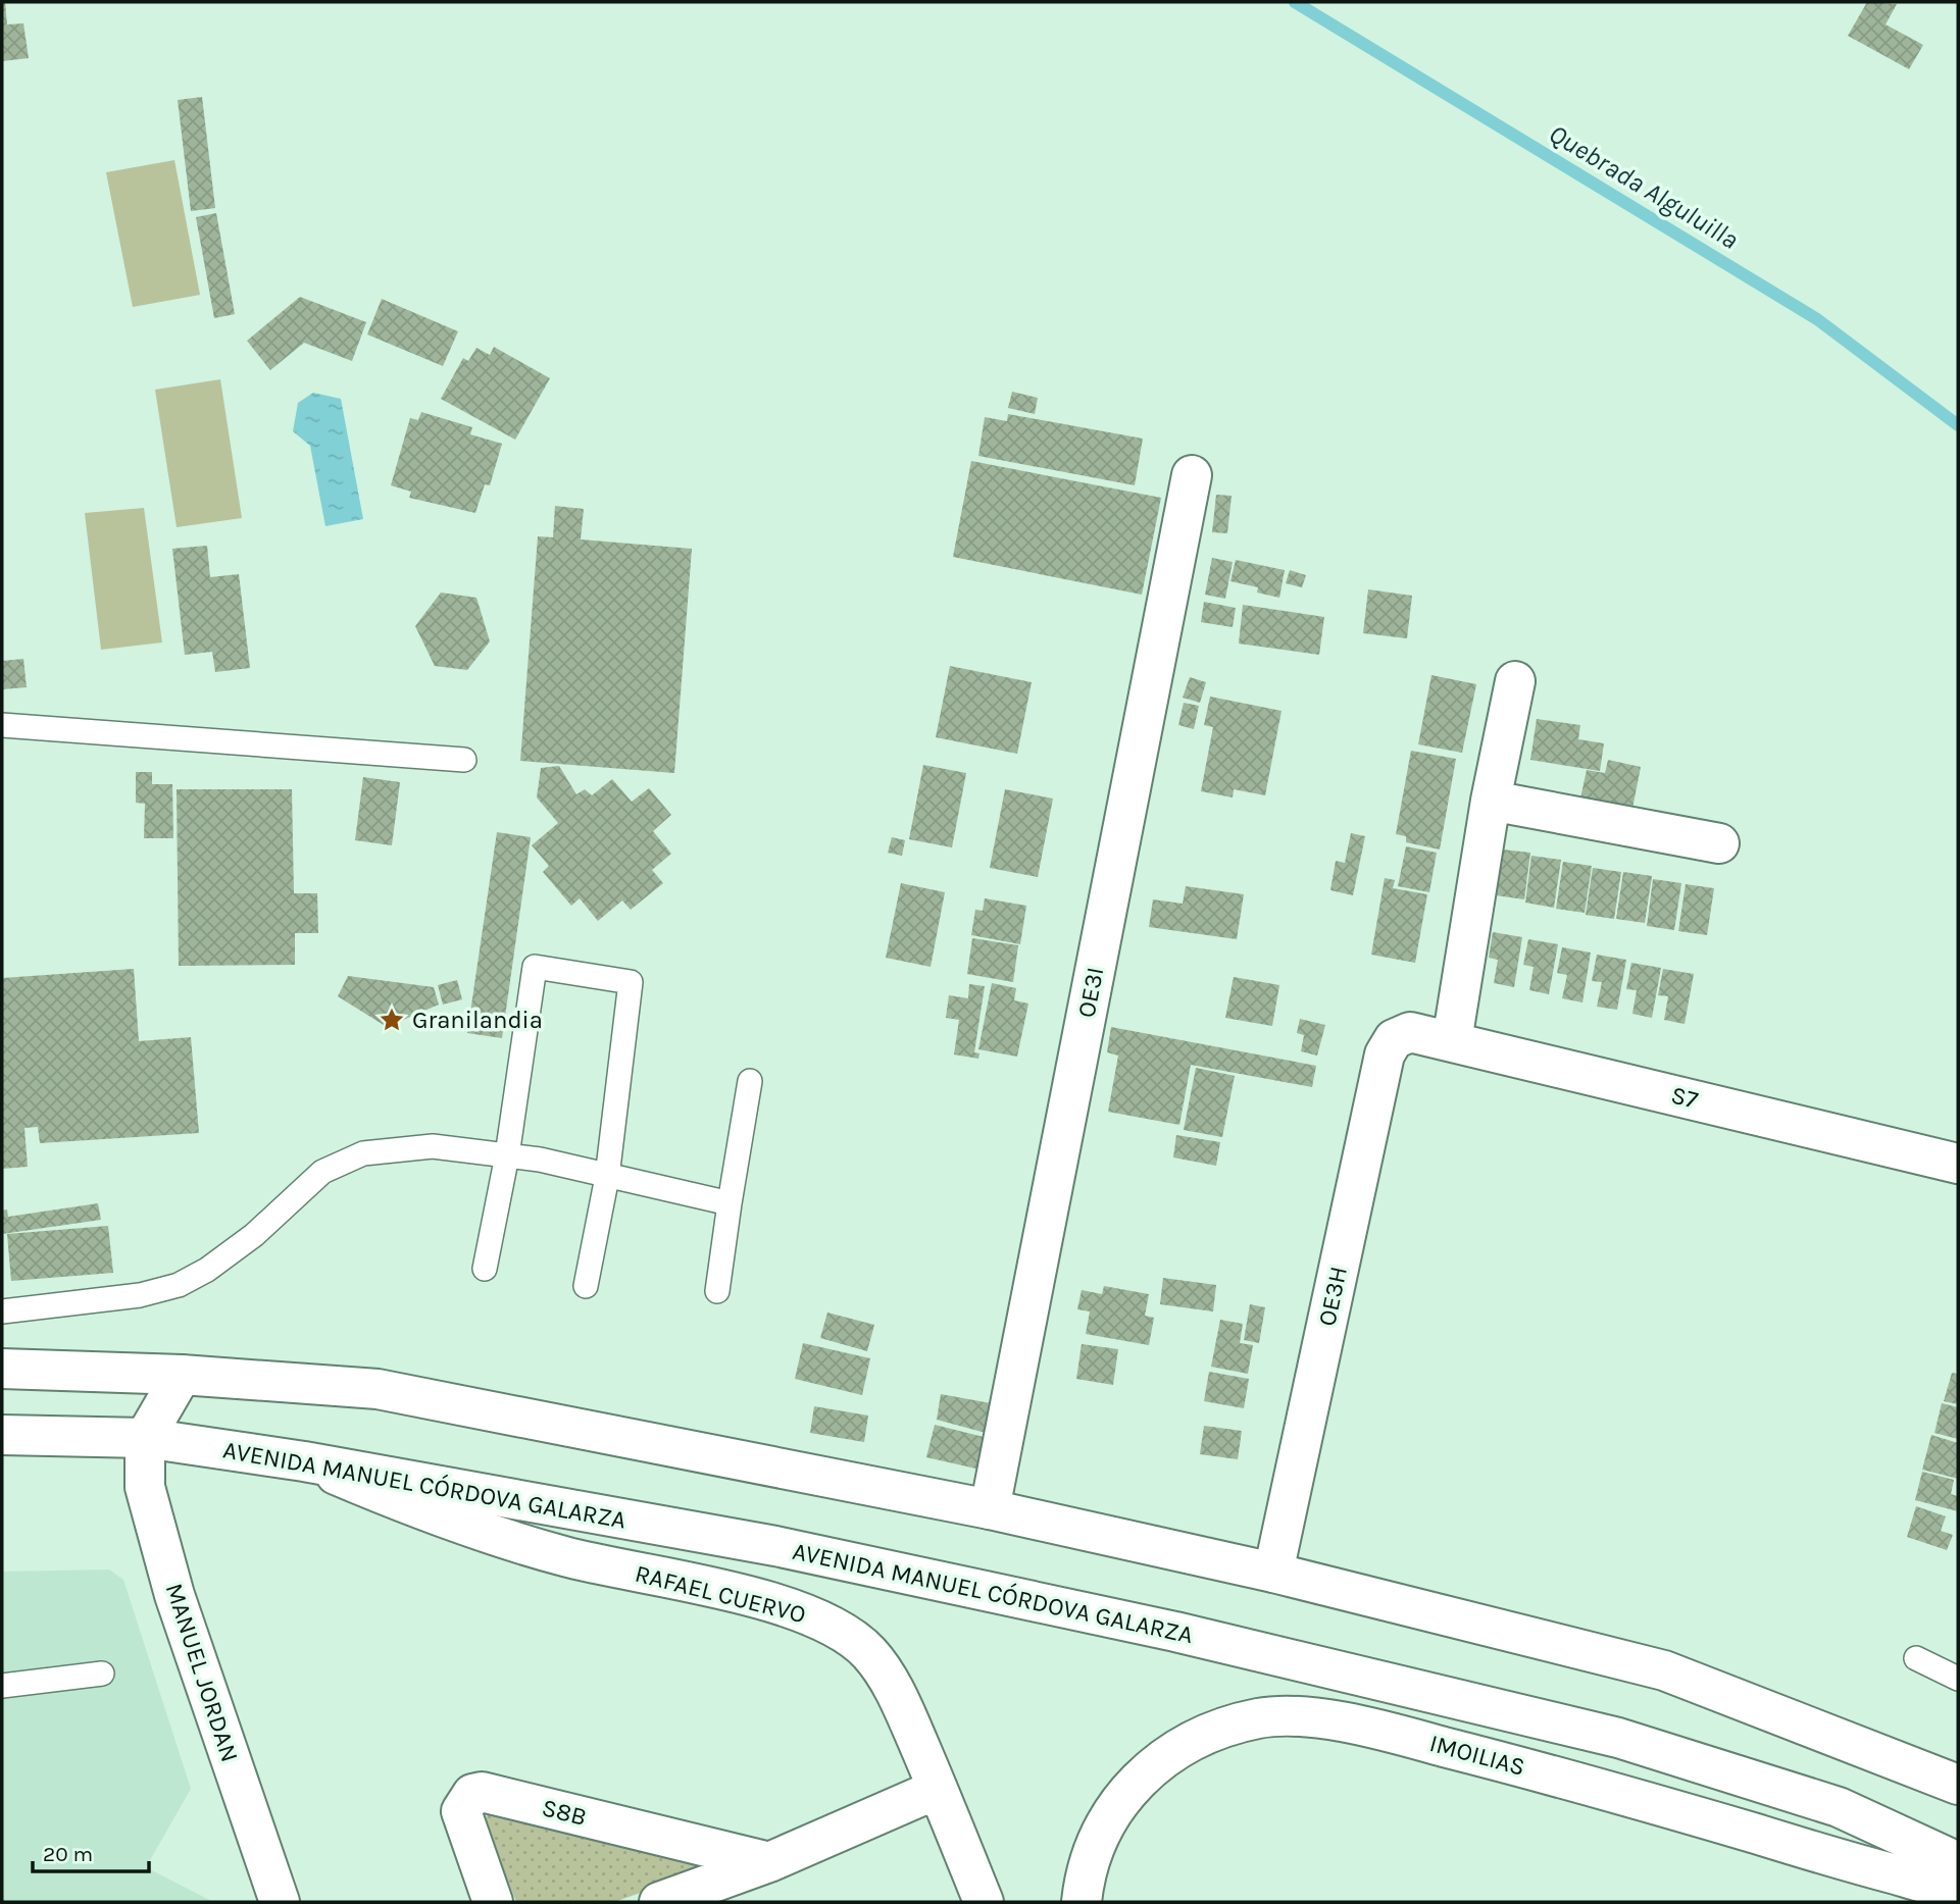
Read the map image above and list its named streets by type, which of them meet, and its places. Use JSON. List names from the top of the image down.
{
  "streets": {
    "street": [
      "OE3I",
      "S7",
      "OE3H",
      "AVENIDA MANUEL CÓRDOVA GALARZA",
      "RAFAEL CUERVO",
      "MANUEL JORDAN",
      "IMOILIAS",
      "S8B"
    ]
  },
  "crossings": [
    ["S7", "OE3H"],
    ["AVENIDA MANUEL CÓRDOVA GALARZA", "RAFAEL CUERVO"],
    ["AVENIDA MANUEL CÓRDOVA GALARZA", "MANUEL JORDAN"]
  ],
  "water": ["Quebrada Alguluilla"],
  "places": {
    "place": ["Granilandia"]
  },
  "scale_bar": "20 m"
}
